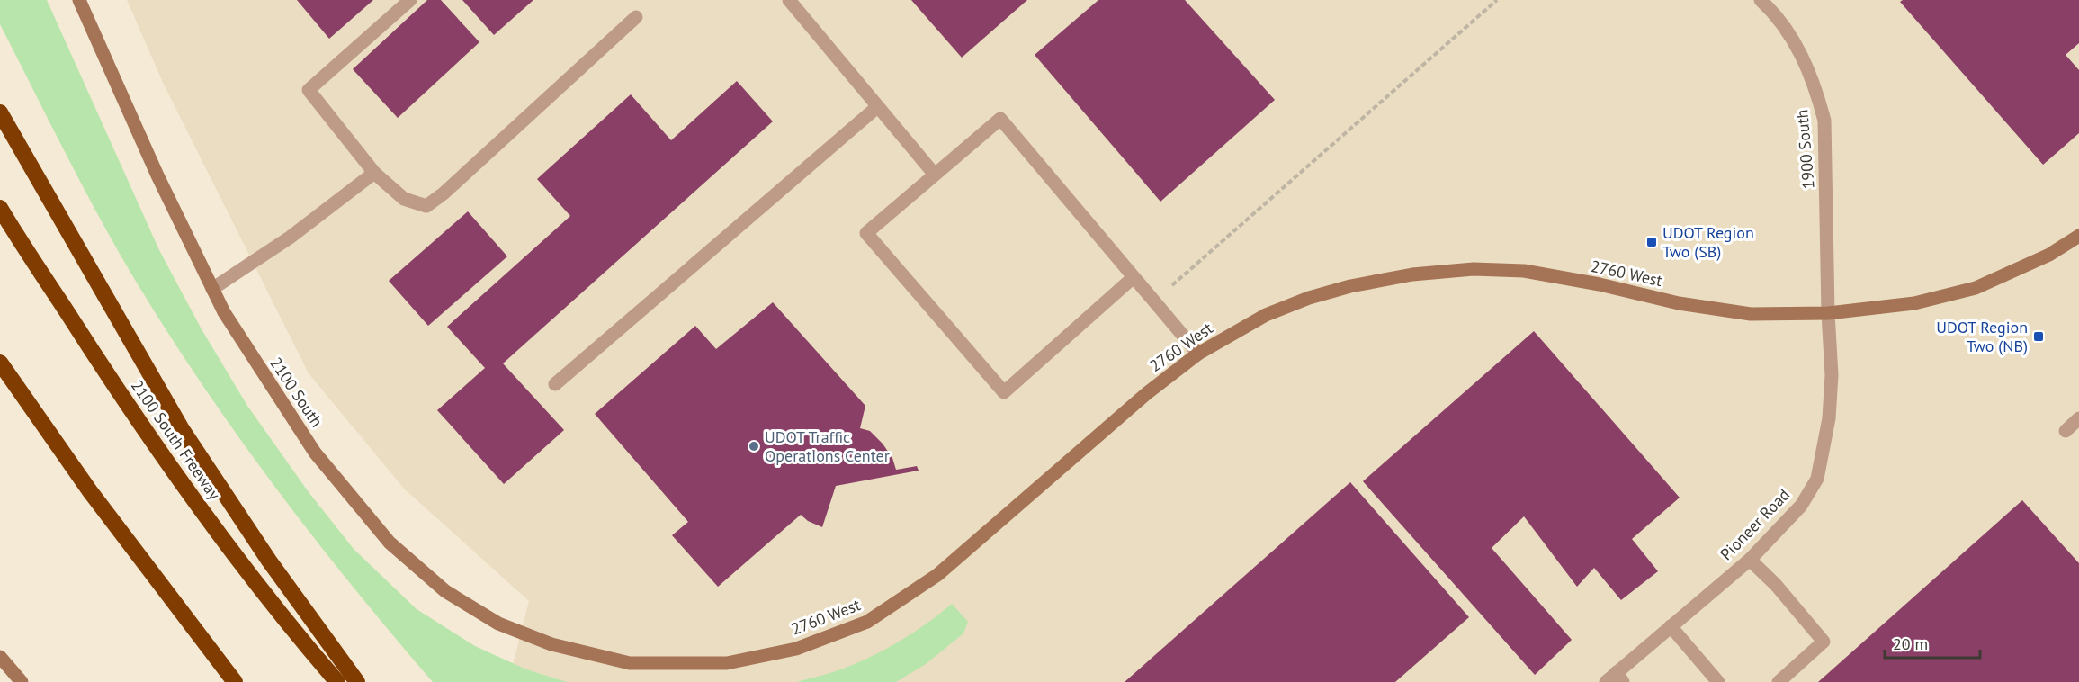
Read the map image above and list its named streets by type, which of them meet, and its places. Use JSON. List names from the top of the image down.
{
  "streets": {
    "highway": ["2100 South Freeway"],
    "main road": ["2760 West", "2100 South"],
    "street": ["1900 South", "Pioneer Road"]
  },
  "crossings": [
    ["1900 South", "2760 West"],
    ["1900 South", "Pioneer Road"],
    ["2760 West", "2100 South"],
    ["2760 West", "Pioneer Road"]
  ],
  "places": {
    "transit": ["UDOT Region Two (SB)", "UDOT Region Two (NB)"],
    "other": ["UDOT Traffic Operations Center"]
  },
  "scale_bar": "20 m"
}
